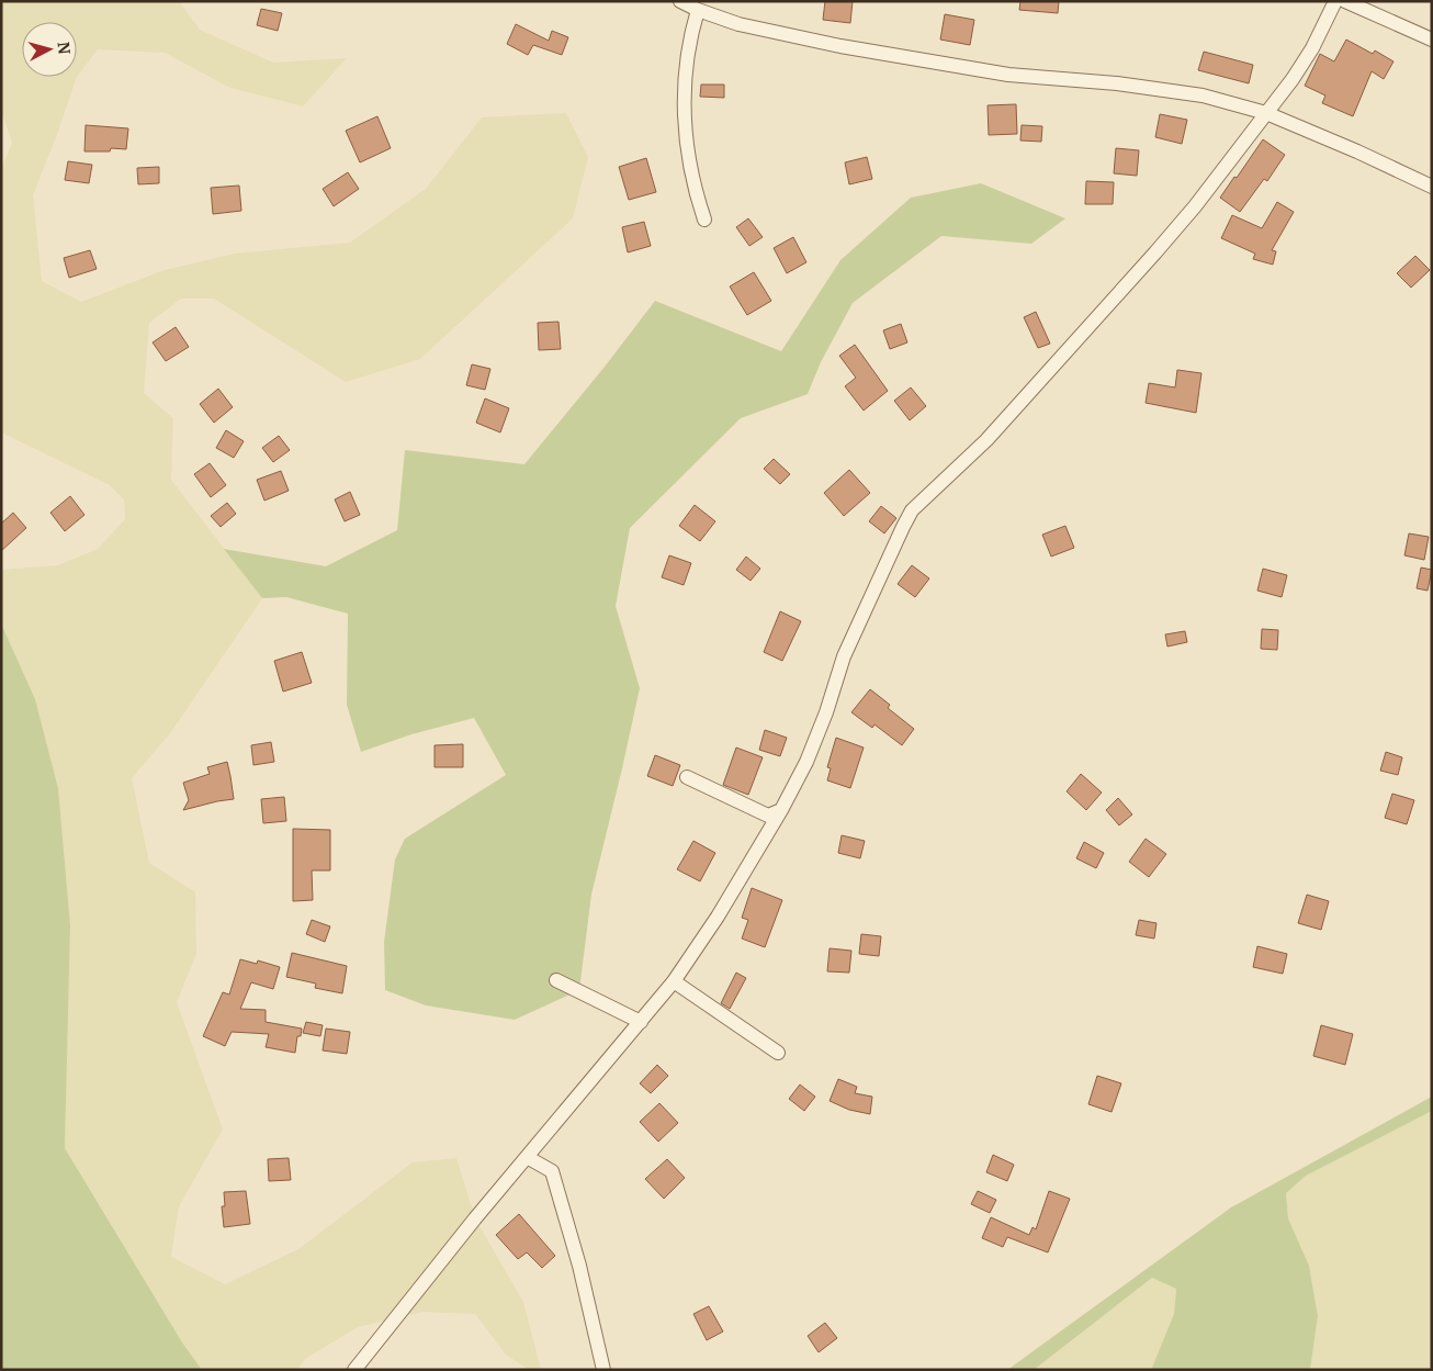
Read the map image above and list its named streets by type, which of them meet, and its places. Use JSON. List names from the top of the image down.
{
  "north": "right"
}
